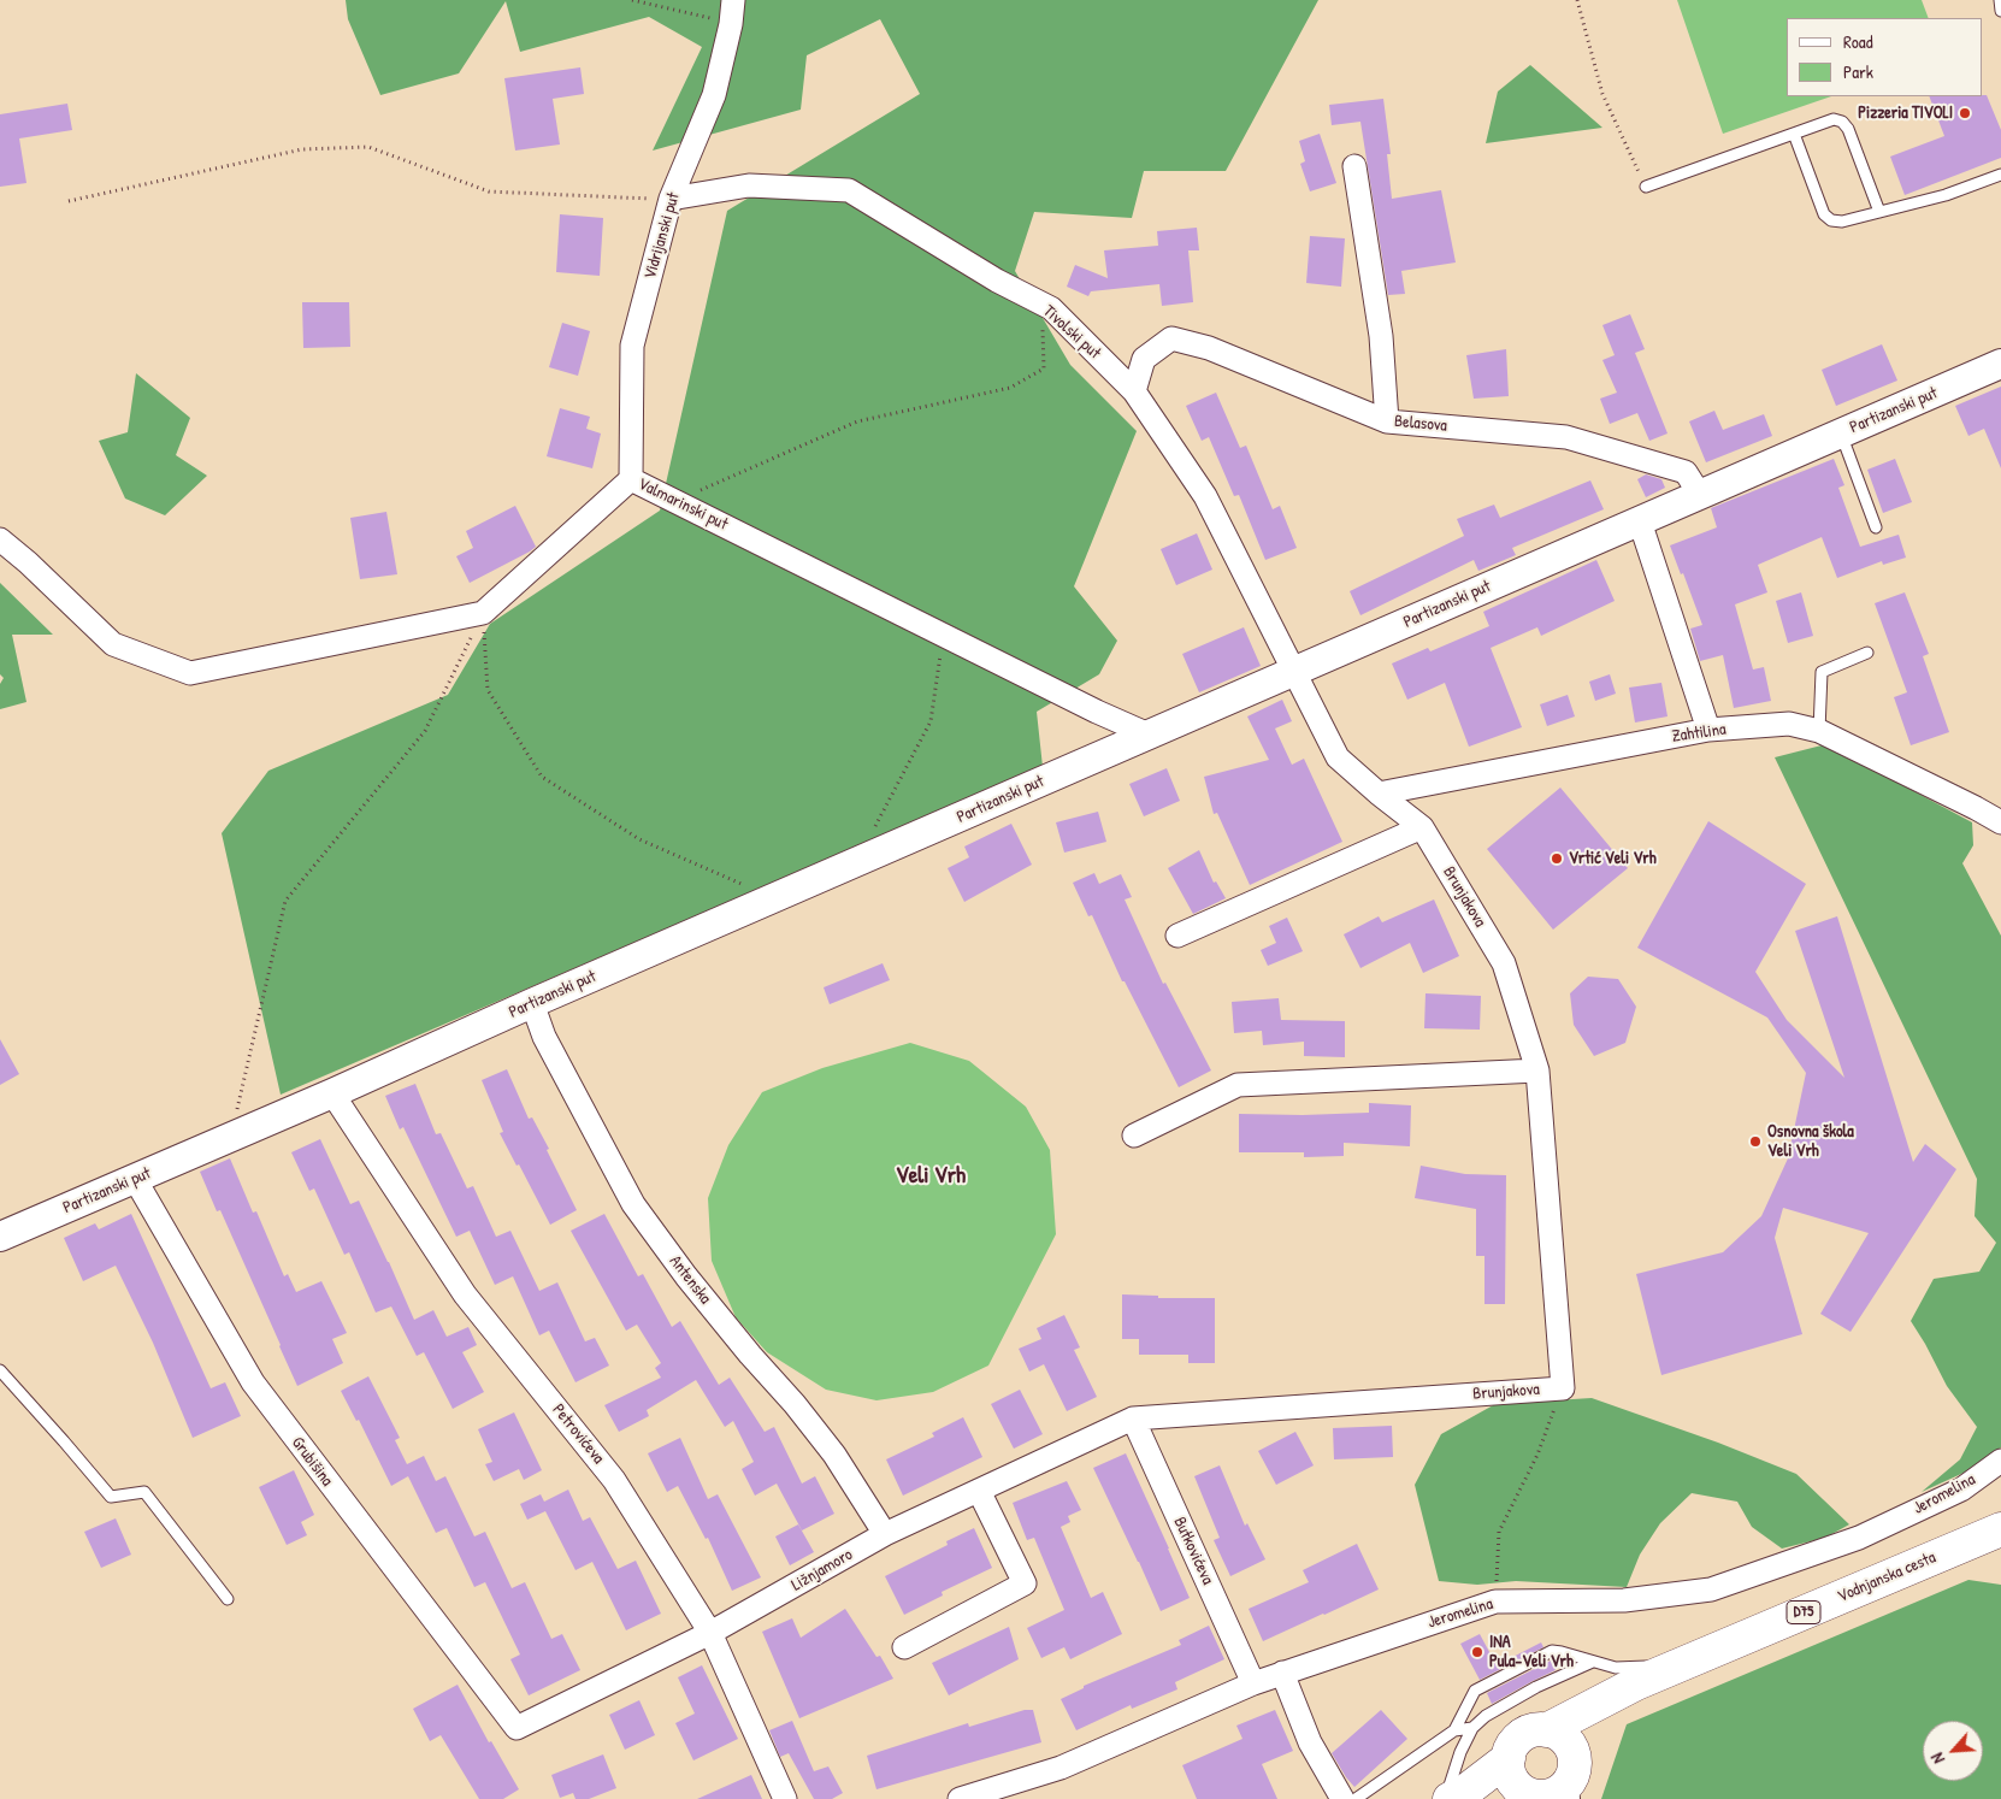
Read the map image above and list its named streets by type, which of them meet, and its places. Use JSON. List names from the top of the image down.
{
  "streets": {
    "main road": ["Vodnjanska cesta", "D75"],
    "street": [
      "Vidrijanski put",
      "Tivolski put",
      "Partizanski put",
      "Belasova",
      "Valmarinski put",
      "Zahtilina",
      "Brunjakova",
      "Antenska",
      "Petrovićeva",
      "Grubišina",
      "Jeromelina",
      "Butkovićeva",
      "Ližnjamoro"
    ]
  },
  "crossings": [
    ["Vidrijanski put", "Tivolski put"],
    ["Vidrijanski put", "Valmarinski put"],
    ["Tivolski put", "Partizanski put"],
    ["Tivolski put", "Belasova"],
    ["Tivolski put", "Brunjakova"],
    ["Partizanski put", "Belasova"],
    ["Partizanski put", "Valmarinski put"],
    ["Partizanski put", "Brunjakova"],
    ["Partizanski put", "Antenska"],
    ["Partizanski put", "Petrovićeva"],
    ["Partizanski put", "Grubišina"],
    ["Zahtilina", "Brunjakova"],
    ["Brunjakova", "Butkovićeva"],
    ["Brunjakova", "Ližnjamoro"],
    ["Antenska", "Ližnjamoro"],
    ["Petrovićeva", "Ližnjamoro"],
    ["Grubišina", "Ližnjamoro"],
    ["Jeromelina", "Butkovićeva"],
    ["Butkovićeva", "Ližnjamoro"],
    ["Vodnjanska cesta", "D75"]
  ],
  "districts": ["Veli Vrh"],
  "places": [
    "Pizzeria TIVOLI",
    "Vrtić Veli Vrh",
    "Osnovna škola Veli Vrh",
    "INA Pula-Veli Vrh"
  ],
  "legend": ["Road", "Park"],
  "north": "bottom left"
}
